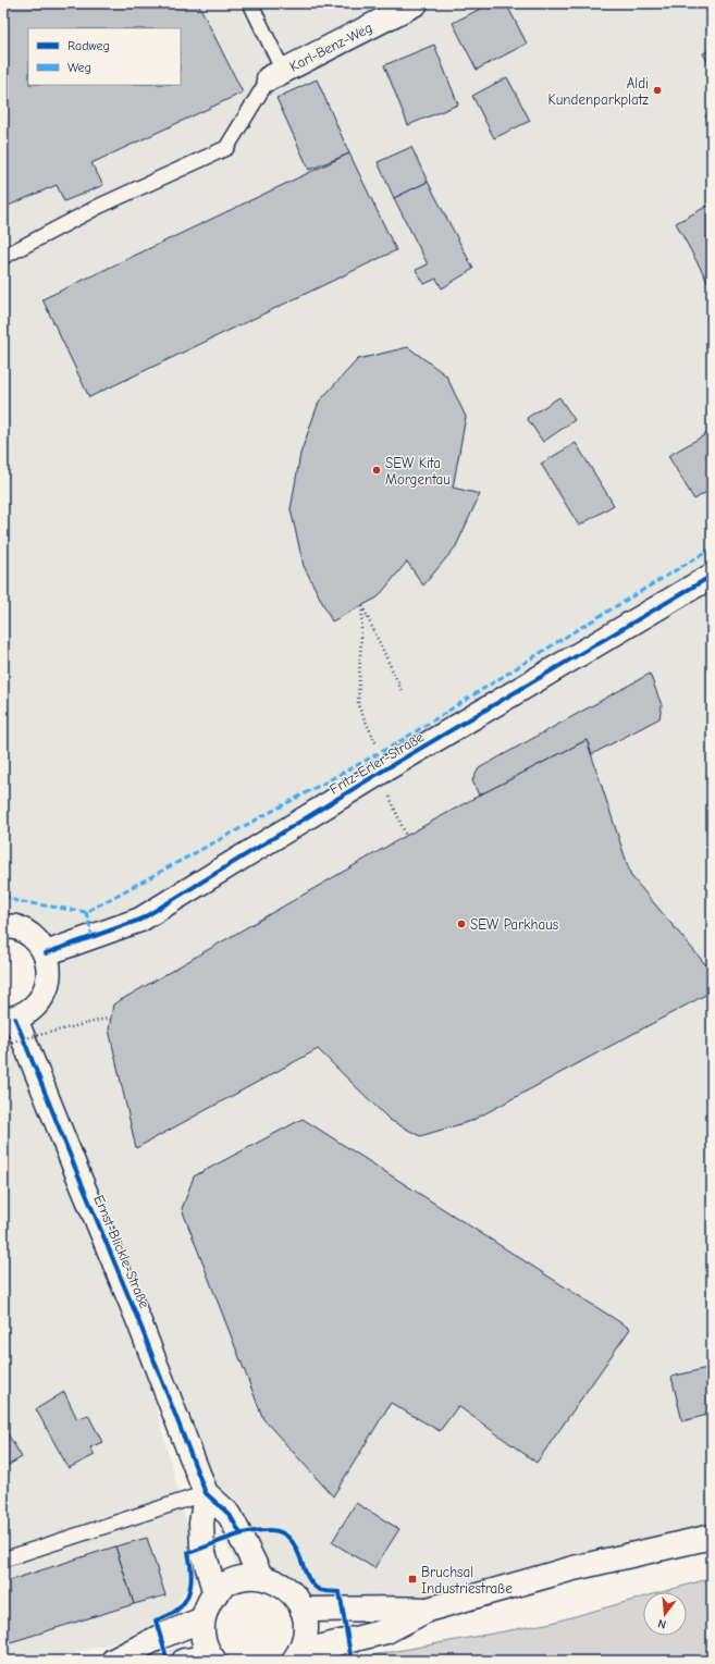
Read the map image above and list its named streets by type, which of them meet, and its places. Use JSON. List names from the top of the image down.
{
  "streets": {
    "street": ["Karl-Benz-Weg", "Fritz-Erler-Straße", "Ernst-Blickle-Straße"]
  },
  "crossings": [
    ["Fritz-Erler-Straße", "Ernst-Blickle-Straße"]
  ],
  "places": {
    "other": ["Aldi Kundenparkplatz", "SEW Kita Morgentau", "SEW Parkhaus"],
    "transit": ["Bruchsal Industriestraße"]
  },
  "legend": ["Radweg", "Weg"],
  "north": "bottom"
}
